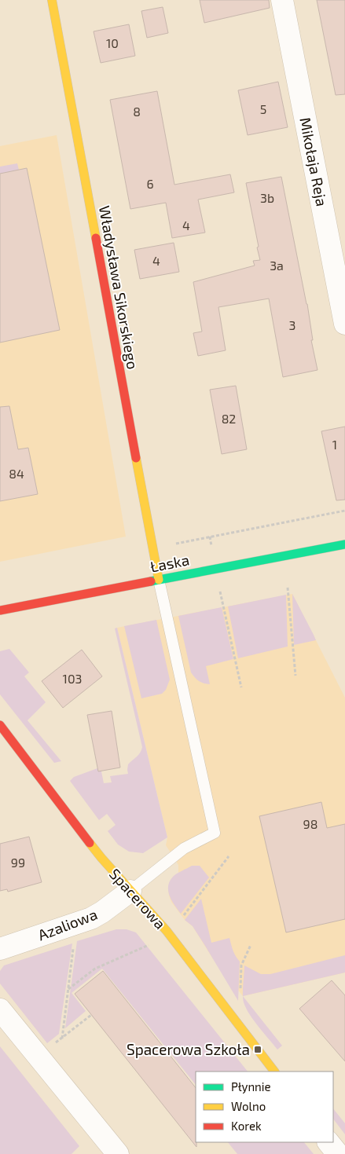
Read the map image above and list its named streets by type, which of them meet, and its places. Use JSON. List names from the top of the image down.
{
  "streets": {
    "street": [
      "Mikołaja Reja",
      "Władysława Sikorskiego",
      "Łaska",
      "Spacerowa",
      "Azaliowa"
    ]
  },
  "crossings": [
    ["Władysława Sikorskiego", "Łaska"],
    ["Spacerowa", "Azaliowa"]
  ],
  "places": {
    "transit": ["Spacerowa Szkoła"]
  },
  "house_numbers": [
    "10",
    "5",
    "8",
    "6",
    "3b",
    "4",
    "4",
    "3a",
    "3",
    "82",
    "1",
    "84",
    "103",
    "98",
    "99"
  ],
  "legend": ["Płynnie", "Wolno", "Korek"]
}
